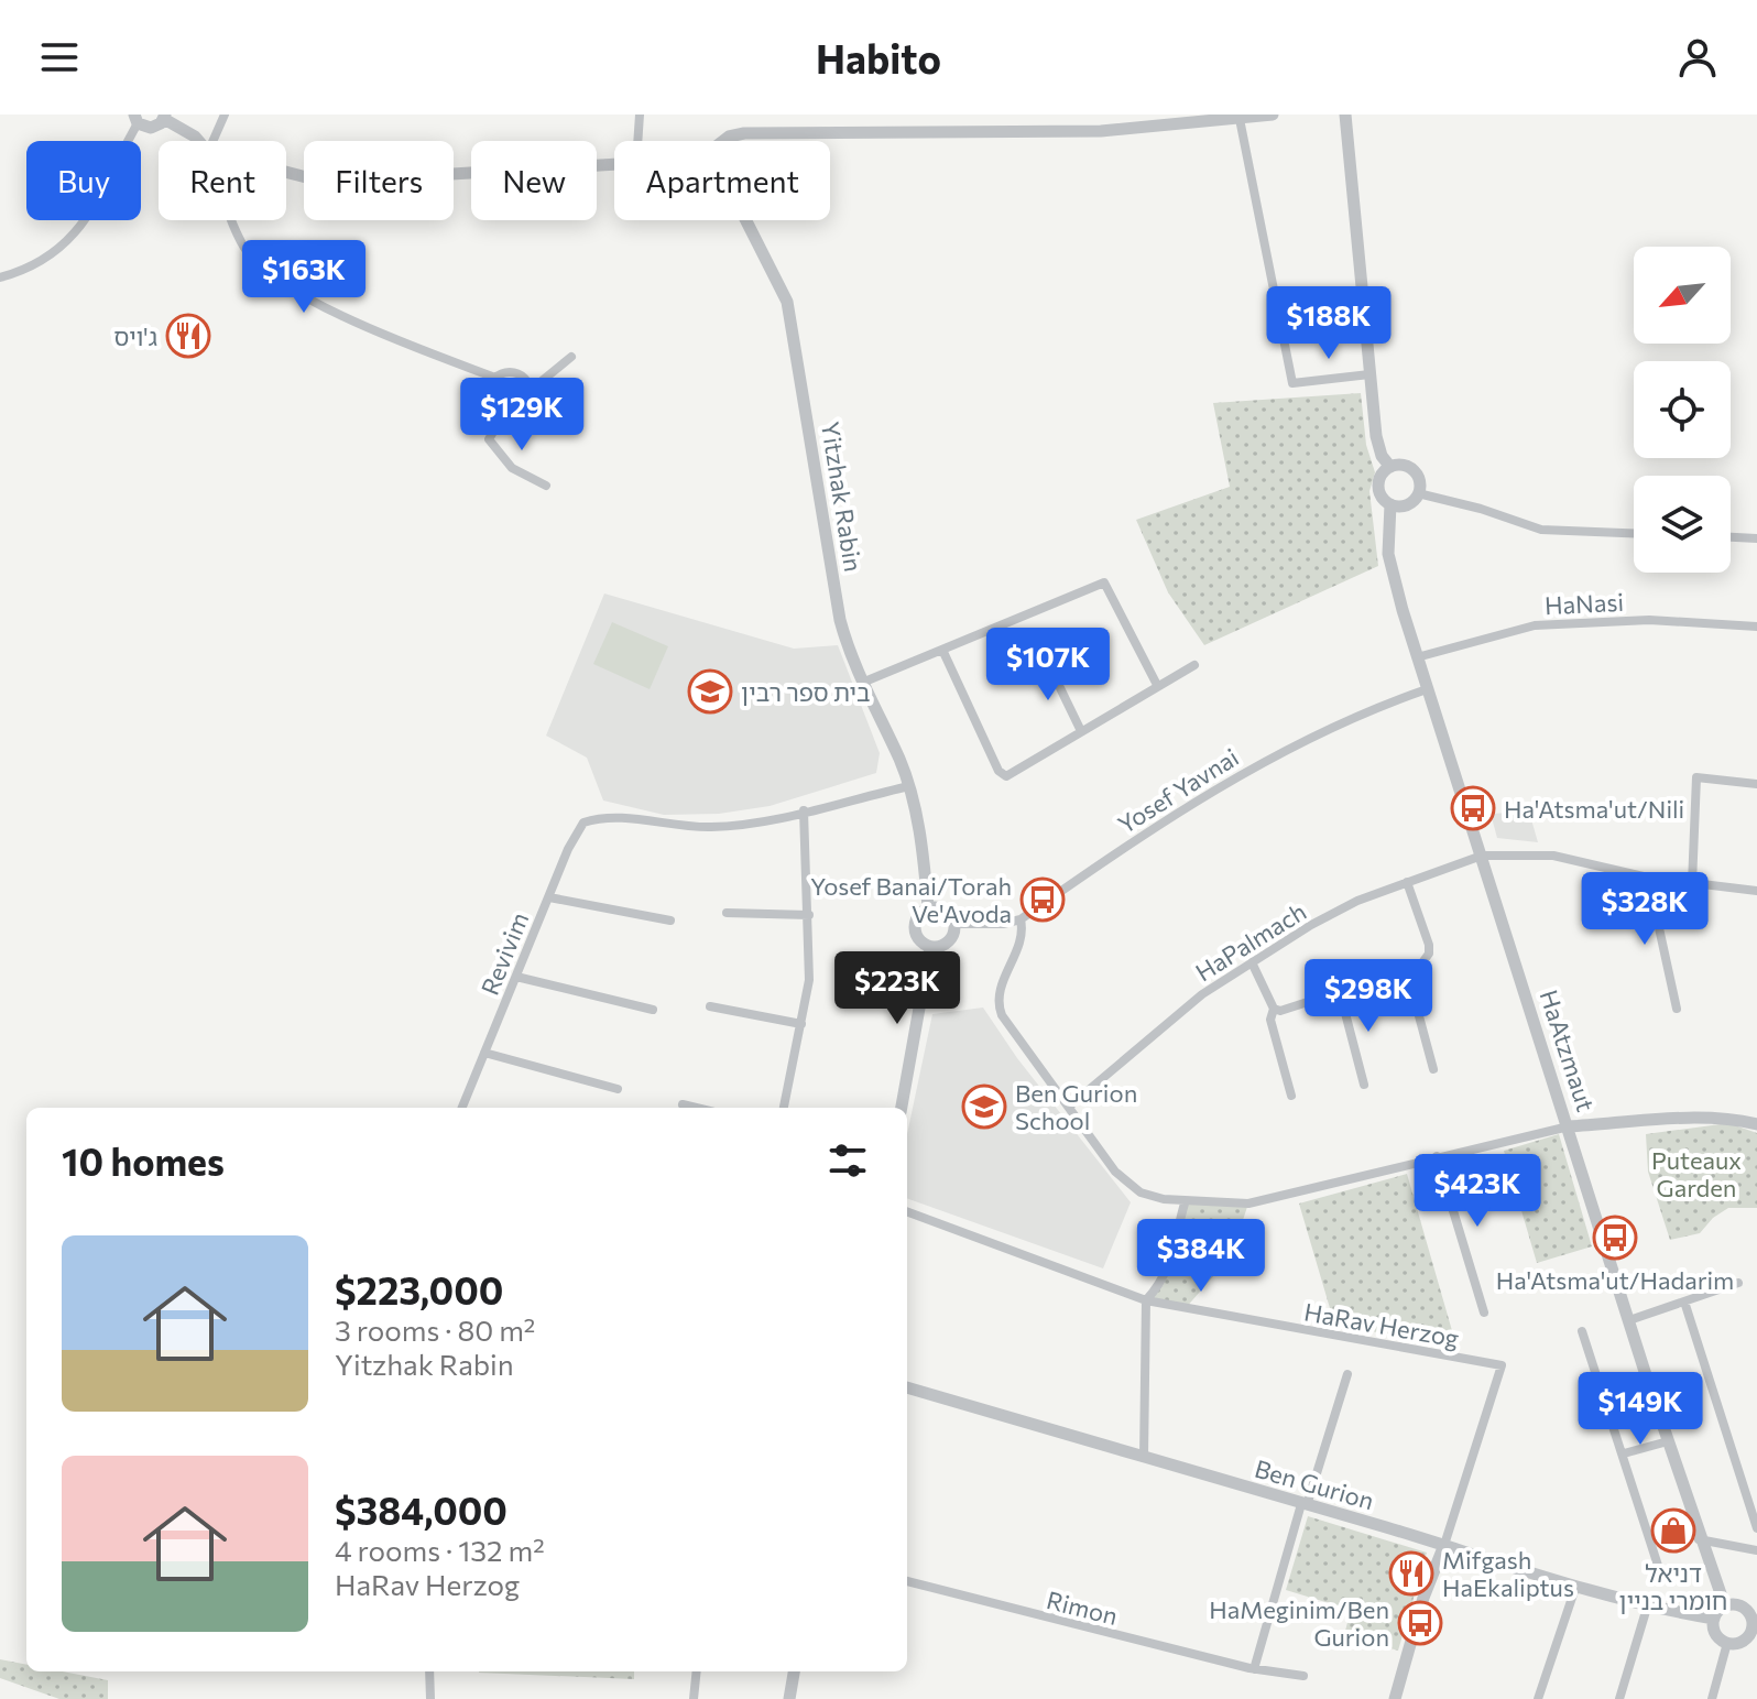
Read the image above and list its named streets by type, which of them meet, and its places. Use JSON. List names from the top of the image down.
{
  "streets": {
    "street": [
      "Yitzhak Rabin",
      "HaNasi",
      "Yosef Yavnai",
      "HaPalmach",
      "Revivim",
      "HaAtzmaut",
      "HaRav Herzog",
      "Ben Gurion",
      "Rimon"
    ]
  },
  "crossings": [
    ["HaNasi", "HaAtzmaut"],
    ["Yosef Yavnai", "HaAtzmaut"],
    ["HaPalmach", "HaAtzmaut"],
    ["HaAtzmaut", "Ben Gurion"],
    ["HaRav Herzog", "Ben Gurion"]
  ],
  "parks": ["Puteaux Garden"],
  "places": {
    "restaurant": ["ג'ויס", "Mifgash HaEkaliptus"],
    "school or university": ["בית ספר רבין", "Ben Gurion School"],
    "bus stop": [
      "Ha'Atsma'ut/Nili",
      "Yosef Banai/Torah Ve'Avoda",
      "Ha'Atsma'ut/Hadarim",
      "HaMeginim/Ben Gurion"
    ],
    "shop": ["דניאל חומרי בניין"]
  },
  "north": "bottom left",
  "page": {
    "header": "Habito",
    "chip": [
      "Buy",
      "Rent",
      "Filters",
      "New",
      "Apartment"
    ],
    "price": [
      "$163K",
      "$188K",
      "$129K",
      "$107K",
      "$328K",
      "$223K",
      "$298K",
      "$423K",
      "$384K",
      "$149K"
    ],
    "heading": "10 homes",
    "list": [
      {
        "name": "$223,000",
        "note": "3 rooms · 80 m² · Yitzhak Rabin"
      },
      {
        "name": "$384,000",
        "note": "4 rooms · 132 m² · HaRav Herzog"
      }
    ]
  }
}
